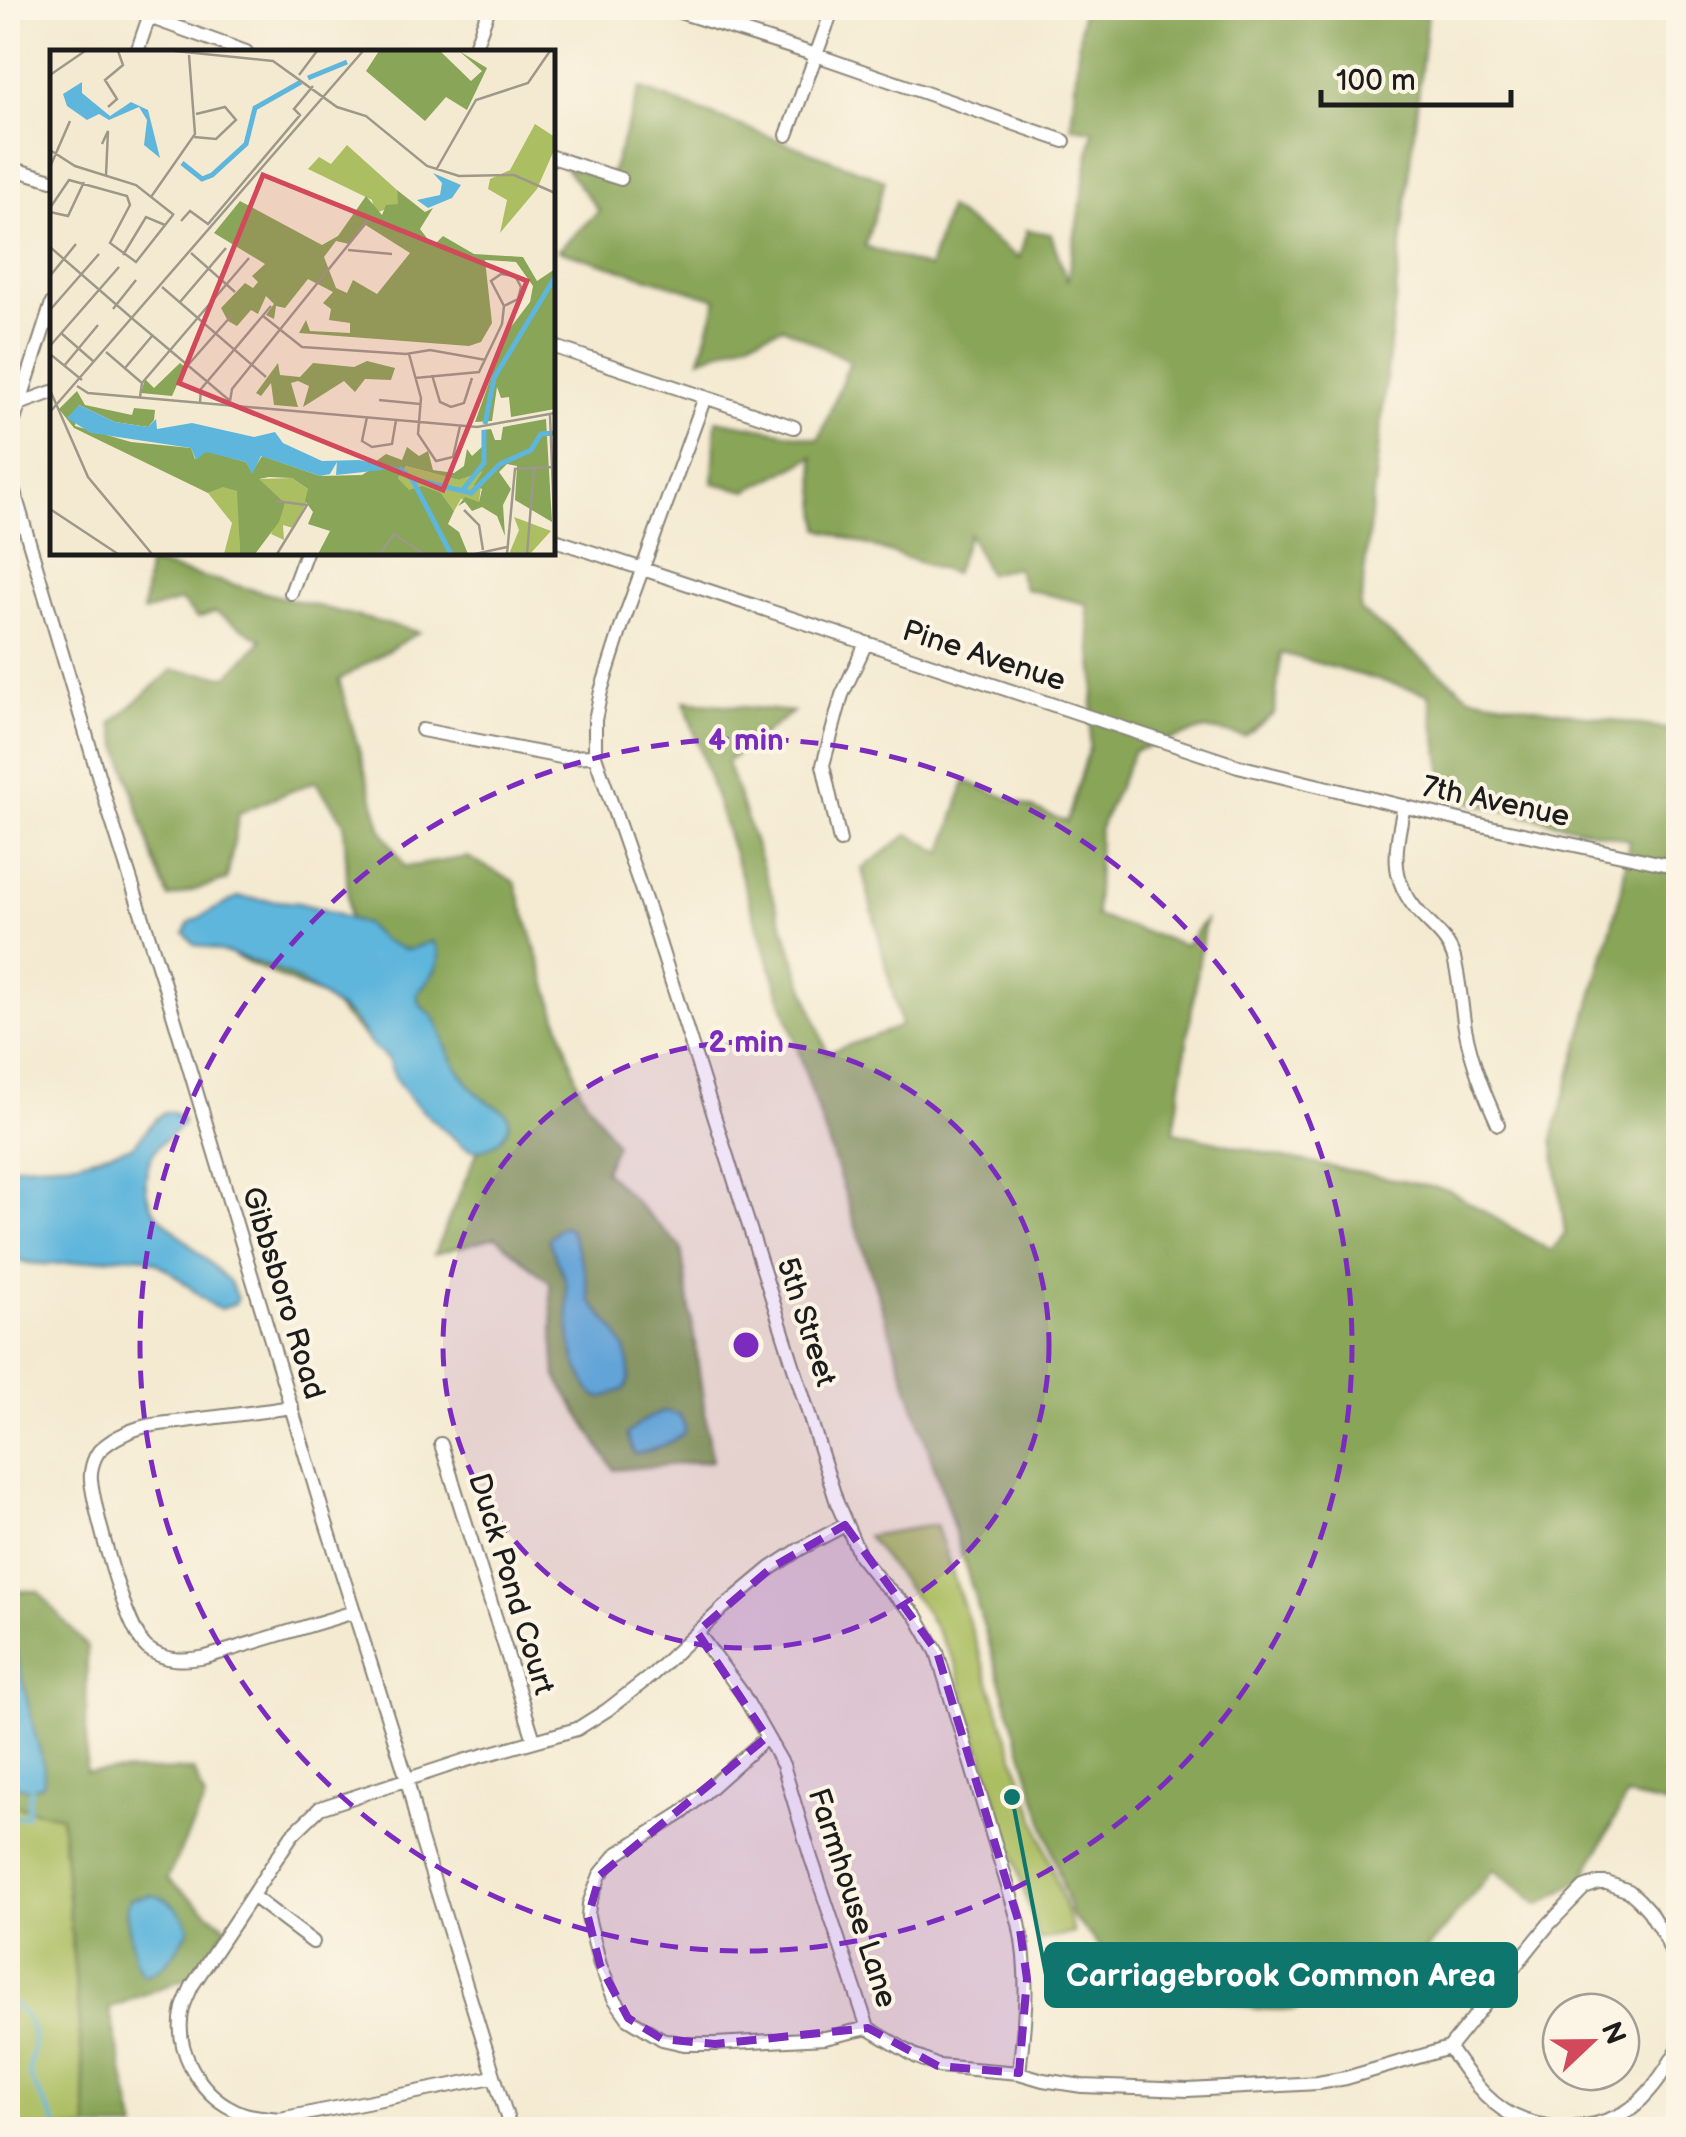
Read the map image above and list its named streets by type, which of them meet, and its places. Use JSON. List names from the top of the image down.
{
  "streets": {
    "street": [
      "Pine Avenue",
      "7th Avenue",
      "Gibbsboro Road",
      "5th Street",
      "Duck Pond Court",
      "Farmhouse Lane"
    ]
  },
  "crossings": [
    ["Pine Avenue", "7th Avenue"],
    ["Pine Avenue", "5th Street"],
    ["5th Street", "Farmhouse Lane"]
  ],
  "places": ["Carriagebrook Common Area"],
  "scale_bar": "100 m",
  "north": "right",
  "rings": ["4 min", "2 min"]
}
